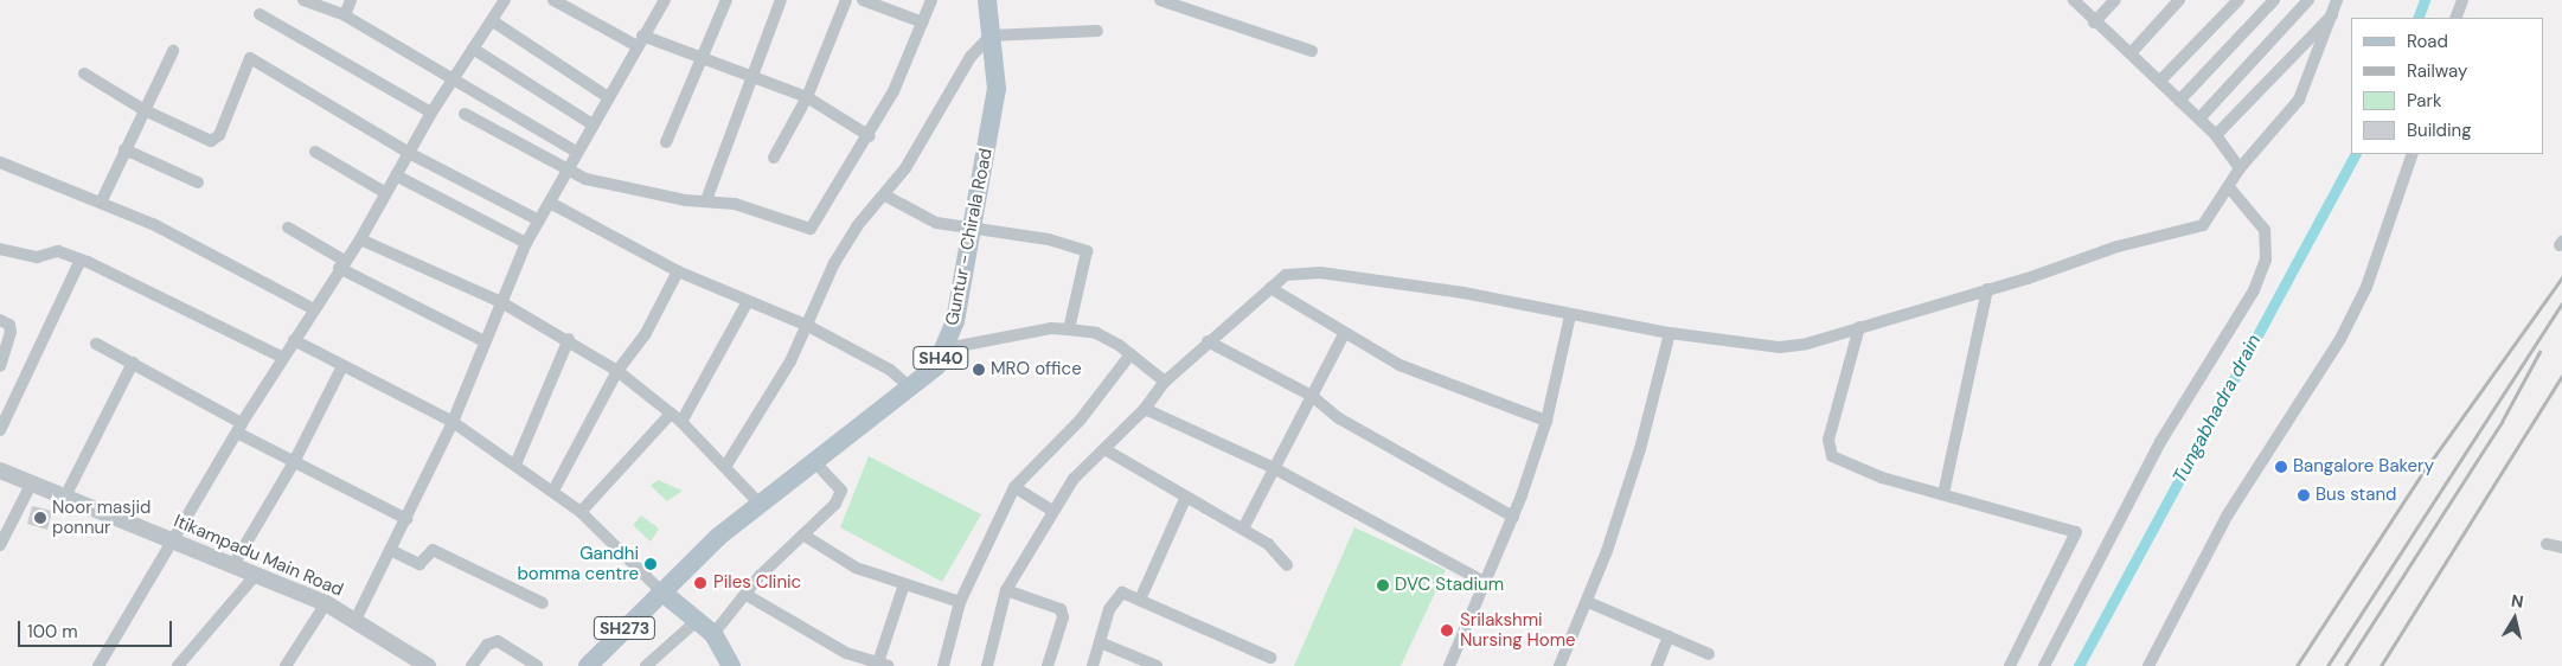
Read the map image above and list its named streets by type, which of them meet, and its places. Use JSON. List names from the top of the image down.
{
  "streets": {
    "main road": ["Guntur - Chirala Road", "SH40", "SH273"],
    "street": ["Itikampadu Main Road"]
  },
  "water": ["Tungabhadra drain"],
  "places": [
    "MRO office",
    "Bangalore Bakery",
    "Bus stand",
    "Noor masjid ponnur",
    "Gandhi bomma centre",
    "Piles Clinic",
    "DVC Stadium",
    "Srilakshmi Nursing Home"
  ],
  "legend": [
    "Road",
    "Railway",
    "Park",
    "Building"
  ],
  "scale_bar": "100 m",
  "north": "top"
}
